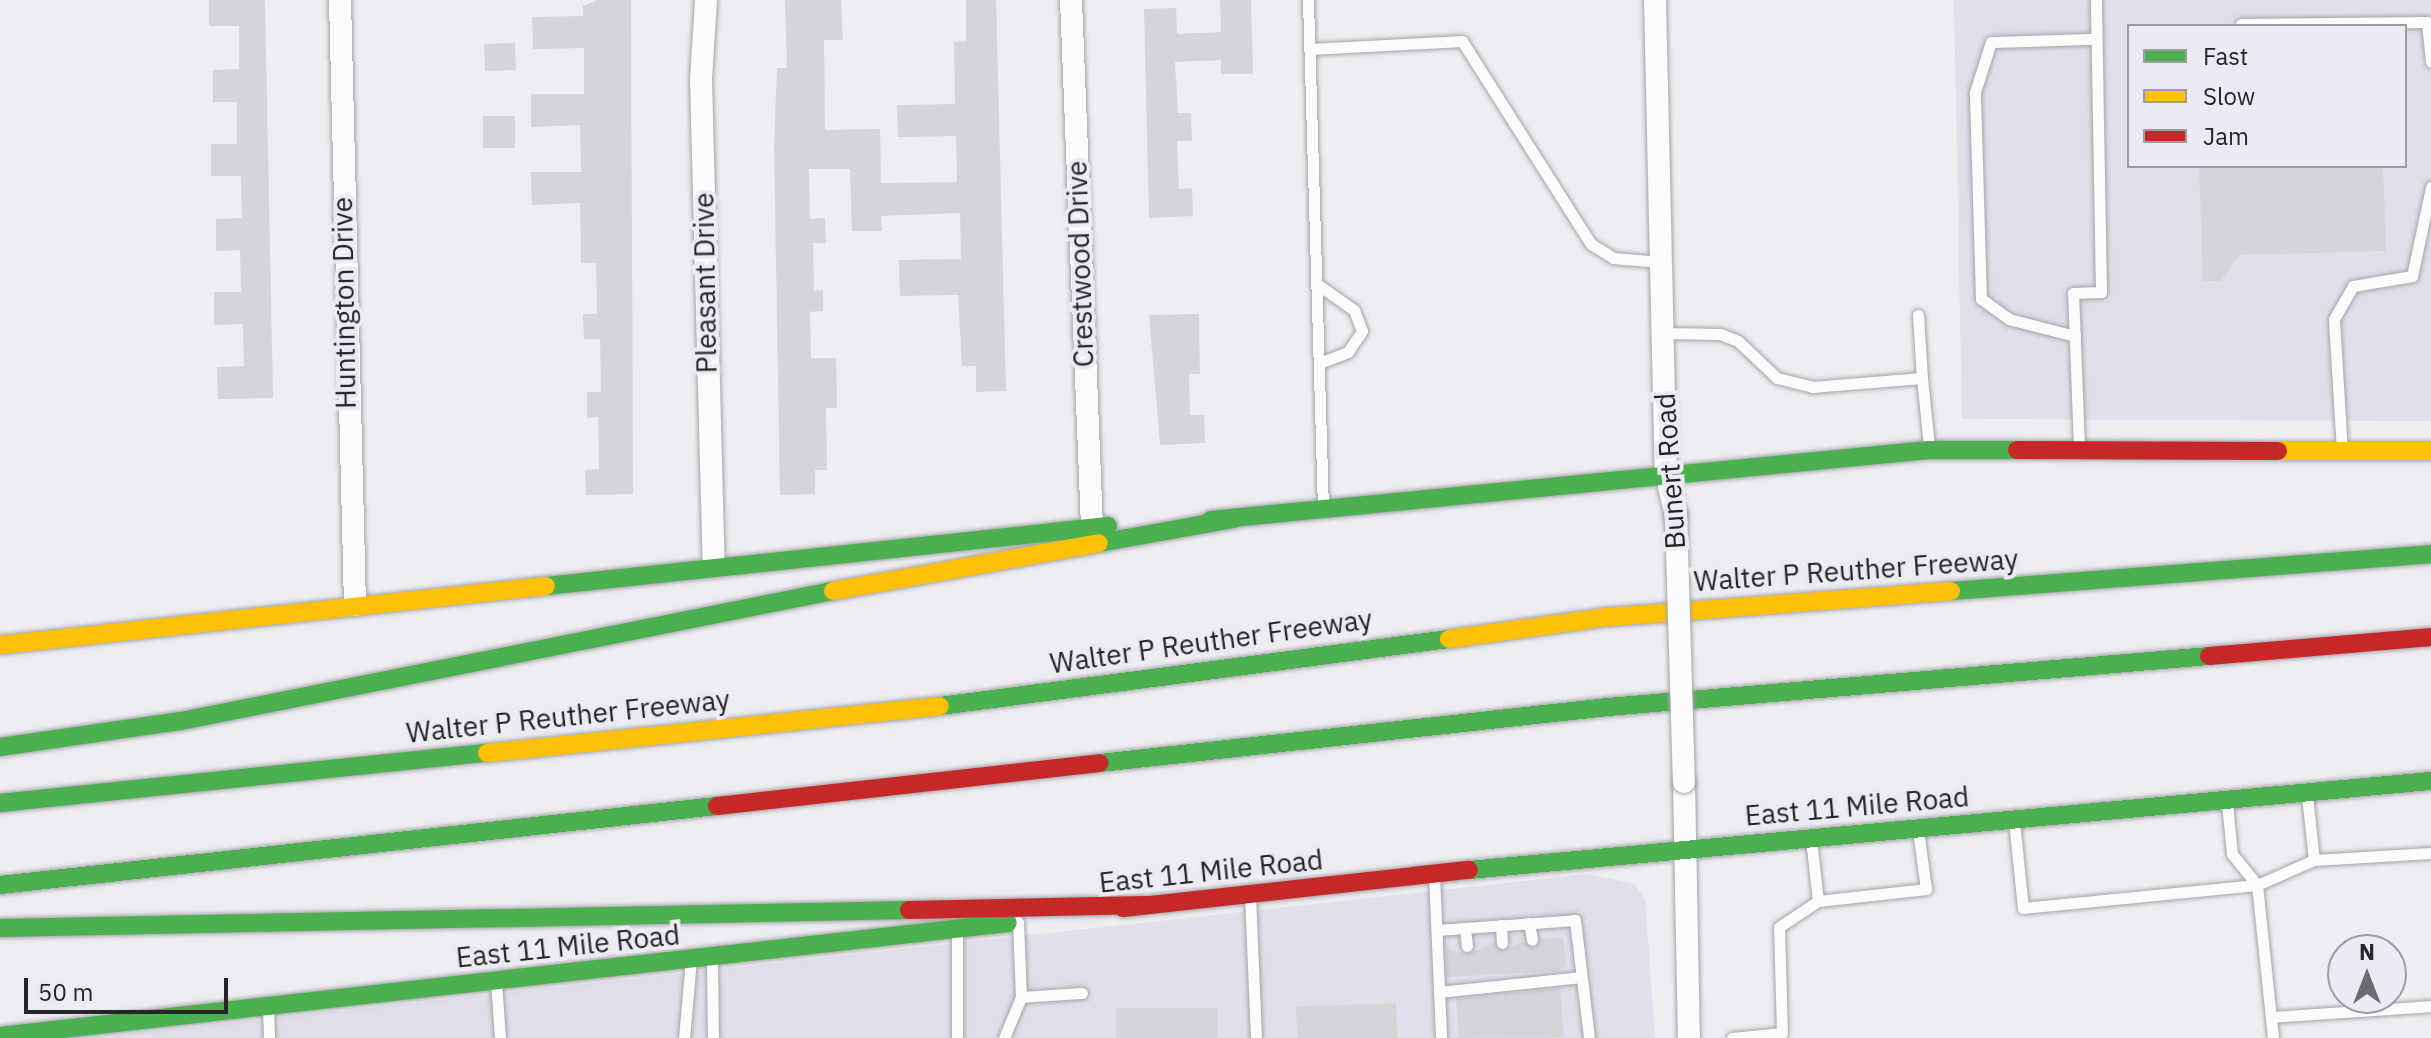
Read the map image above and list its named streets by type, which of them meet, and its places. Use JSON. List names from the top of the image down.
{
  "streets": {
    "main road": ["Walter P Reuther Freeway", "East 11 Mile Road"],
    "street": [
      "Crestwood Drive",
      "Pleasant Drive",
      "Huntington Drive",
      "Bunert Road"
    ]
  },
  "crossings": [
    ["Bunert Road", "East 11 Mile Road"]
  ],
  "legend": ["Fast", "Slow", "Jam"],
  "scale_bar": "50 m",
  "north": "top"
}
